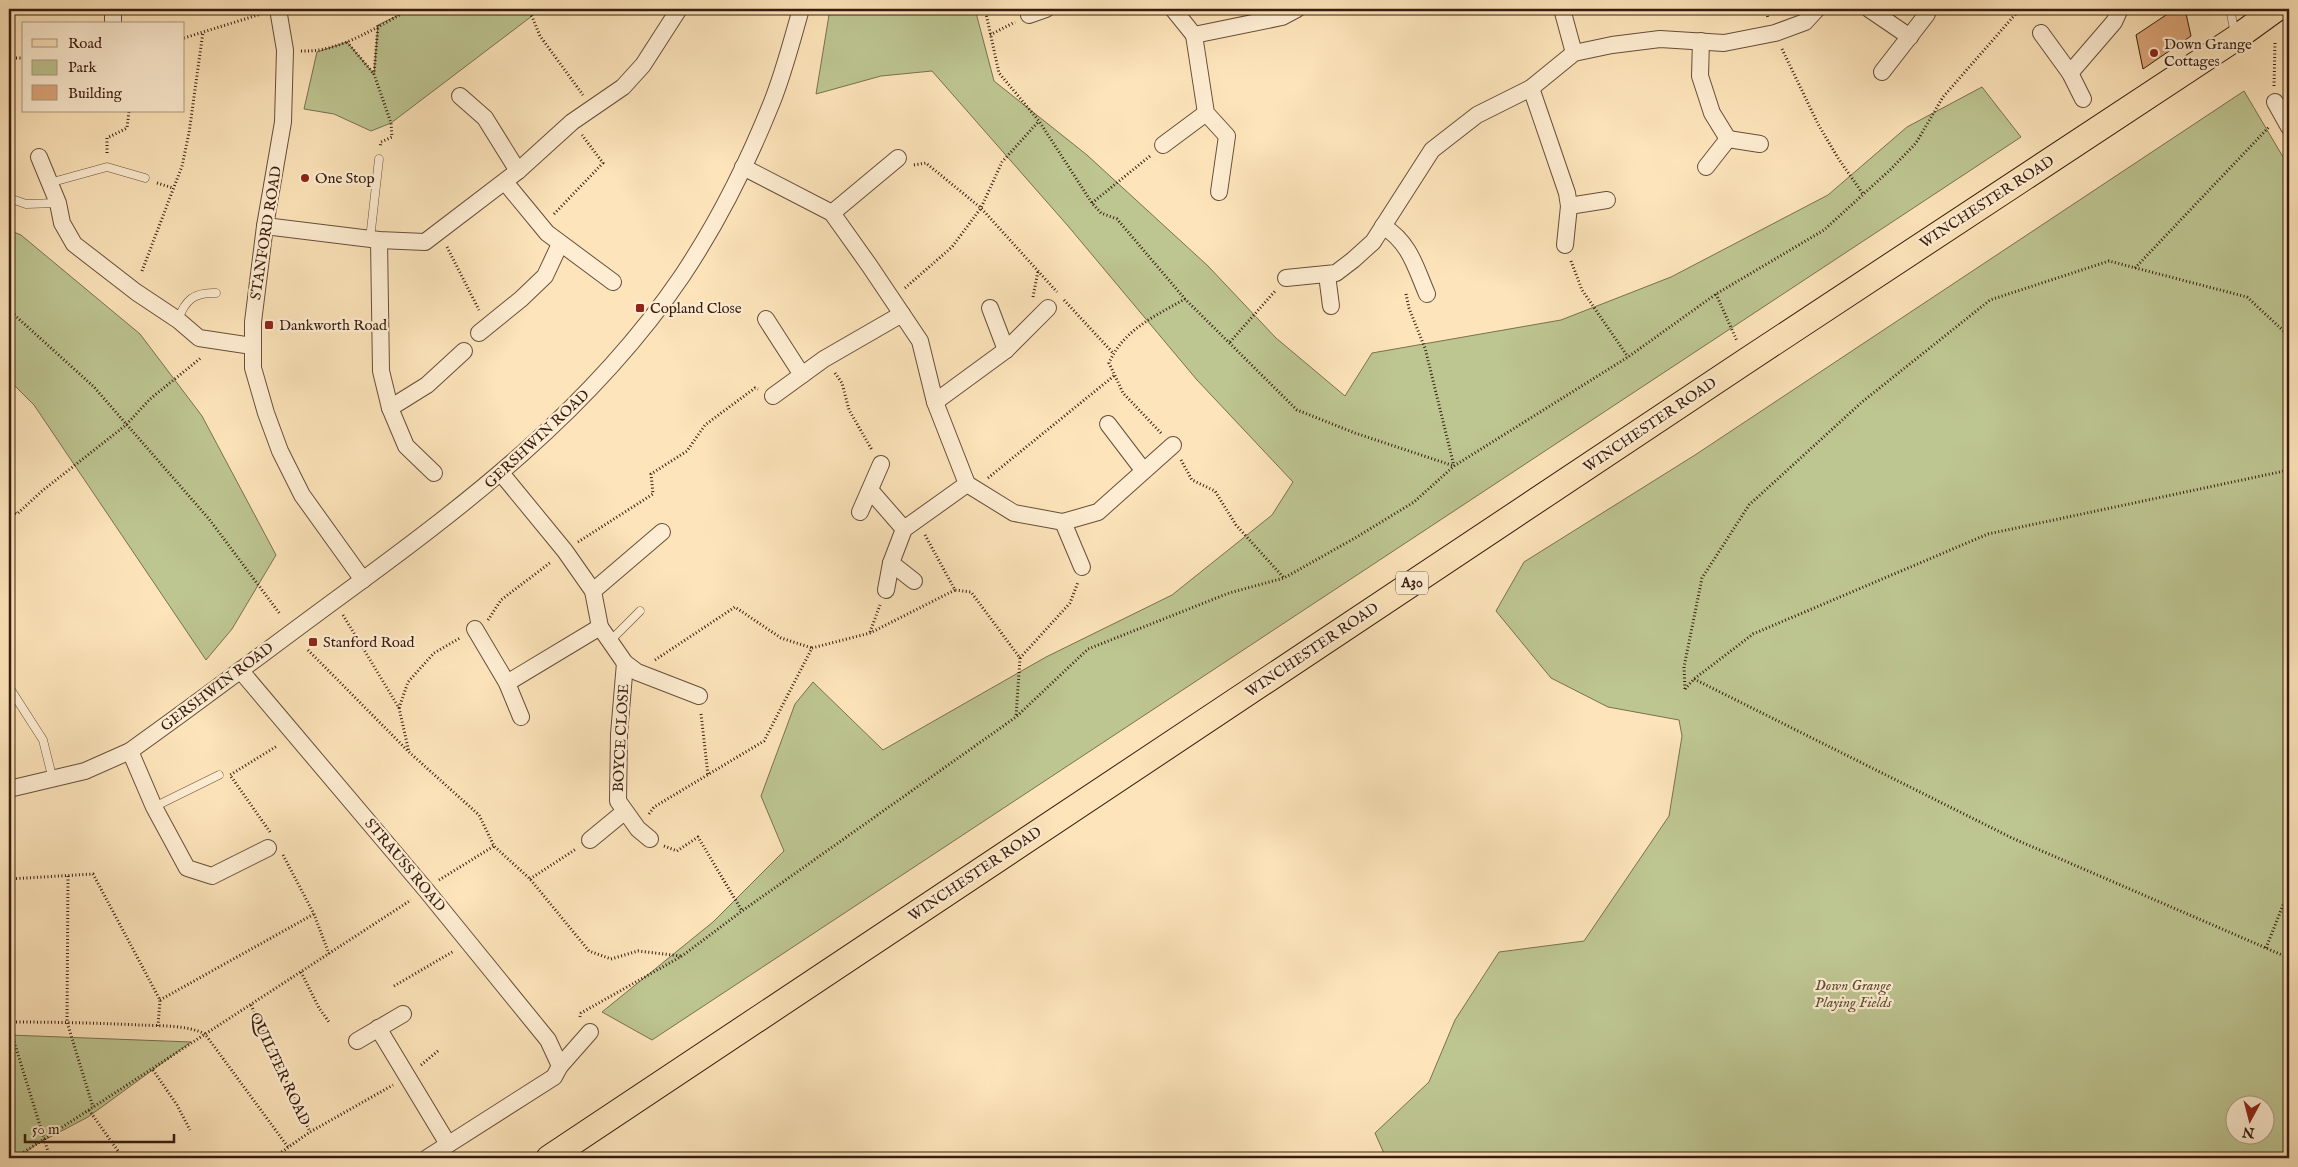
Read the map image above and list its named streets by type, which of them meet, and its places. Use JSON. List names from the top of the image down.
{
  "streets": {
    "main road": ["WINCHESTER ROAD", "A30"],
    "street": [
      "STANFORD ROAD",
      "GERSHWIN ROAD",
      "BOYCE CLOSE",
      "STRAUSS ROAD"
    ],
    "path": ["QUILTER ROAD"]
  },
  "crossings": [
    ["STANFORD ROAD", "GERSHWIN ROAD"],
    ["GERSHWIN ROAD", "BOYCE CLOSE"],
    ["GERSHWIN ROAD", "STRAUSS ROAD"]
  ],
  "parks": ["Down Grange Playing Fields"],
  "places": {
    "other": ["Down Grange Cottages", "One Stop"],
    "transit": ["Copland Close", "Dankworth Road", "Stanford Road"]
  },
  "legend": ["Road", "Park", "Building"],
  "scale_bar": "50 m",
  "north": "bottom"
}
